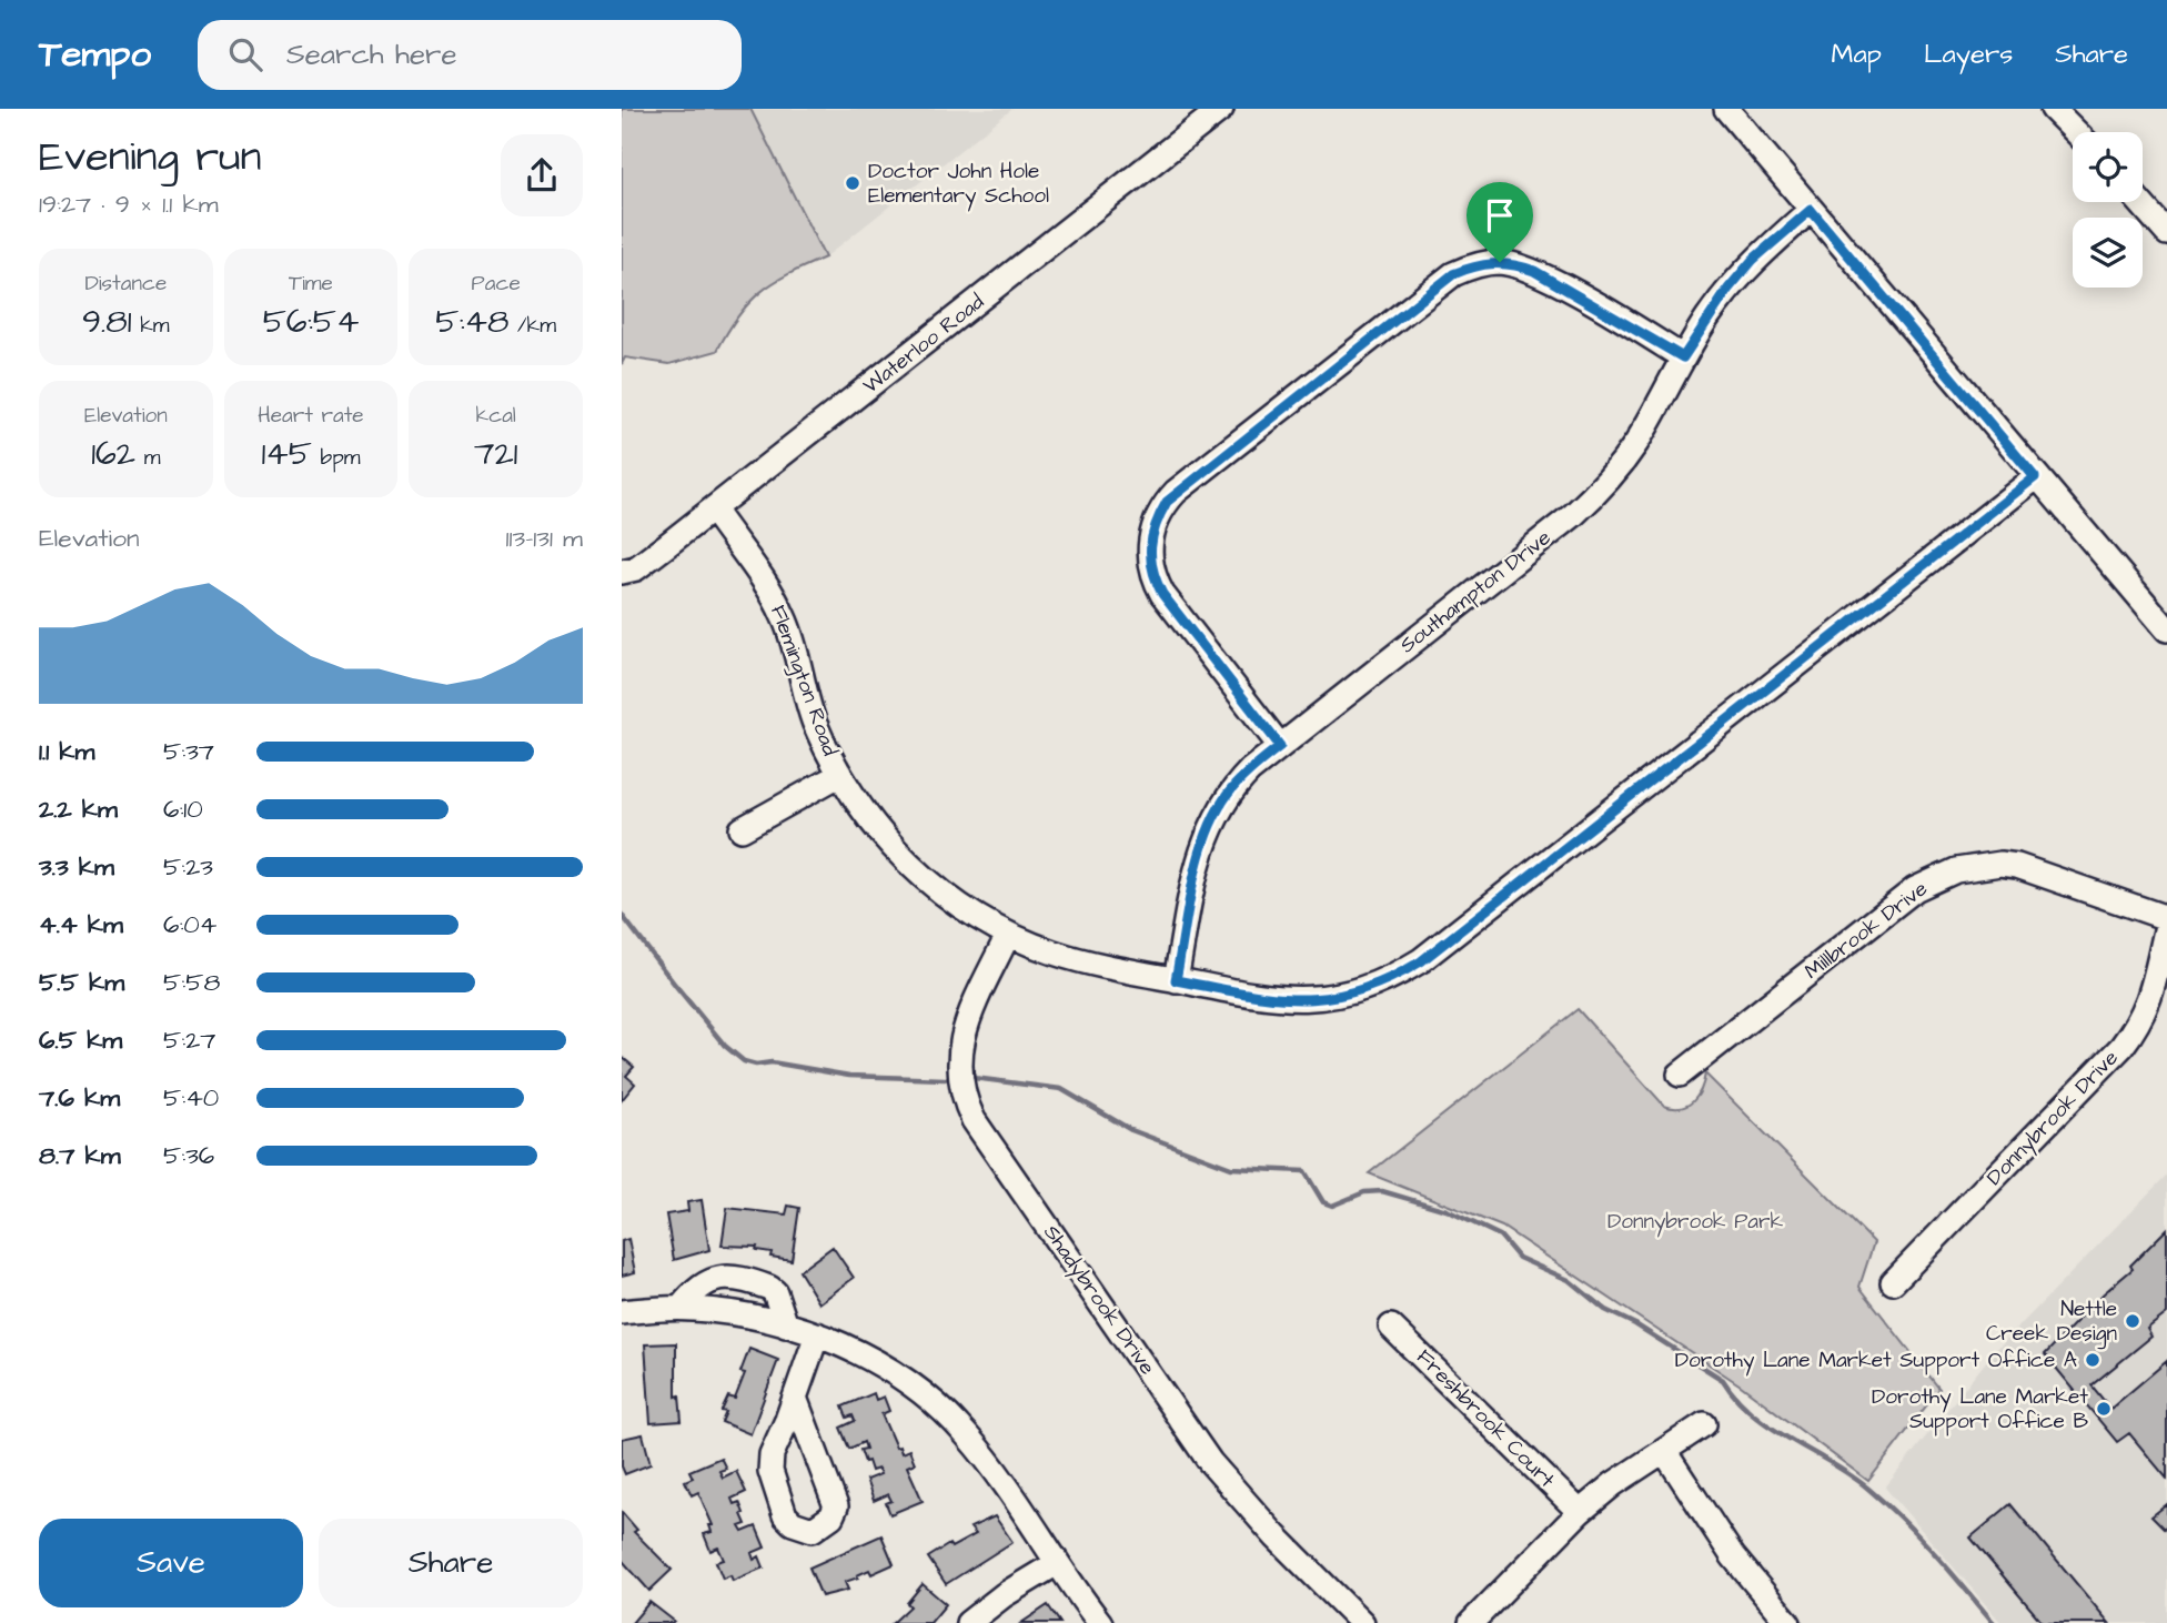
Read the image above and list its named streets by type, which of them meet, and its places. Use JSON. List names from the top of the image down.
{
  "streets": {
    "street": [
      "Waterloo Road",
      "Southampton Drive",
      "Flemington Road",
      "Millbrook Drive",
      "Donnybrook Drive",
      "Shadybrook Drive",
      "Freshbrook Court"
    ]
  },
  "crossings": [
    ["Waterloo Road", "Flemington Road"],
    ["Southampton Drive", "Flemington Road"],
    ["Flemington Road", "Shadybrook Drive"]
  ],
  "parks": ["Donnybrook Park"],
  "places": [
    "Doctor John Hole Elementary School",
    "Nettle Creek Design",
    "Dorothy Lane Market Support Office A",
    "Dorothy Lane Market Support Office B"
  ],
  "page": {
    "header": "Tempo",
    "search": "Search here",
    "nav": ["Map", "Layers", "Share"],
    "heading": ["Evening run", "19:27 · 9 × 1.1 km"],
    "stats": [
      ["Distance", "9.81 km"],
      ["Time", "56:54"],
      ["Pace", "5:48 /km"],
      ["Elevation", "162 m"],
      ["Heart rate", "145 bpm"],
      ["kcal", "721"]
    ],
    "chart": ["Elevation", "113–131 m"],
    "list": [
      {
        "name": "1.1 km",
        "note": "5:37"
      },
      {
        "name": "2.2 km",
        "note": "6:10"
      },
      {
        "name": "3.3 km",
        "note": "5:23"
      },
      {
        "name": "4.4 km",
        "note": "6:04"
      },
      {
        "name": "5.5 km",
        "note": "5:58"
      },
      {
        "name": "6.5 km",
        "note": "5:27"
      },
      {
        "name": "7.6 km",
        "note": "5:40"
      },
      {
        "name": "8.7 km",
        "note": "5:36"
      }
    ],
    "buttons": ["Save", "Share"]
  }
}
